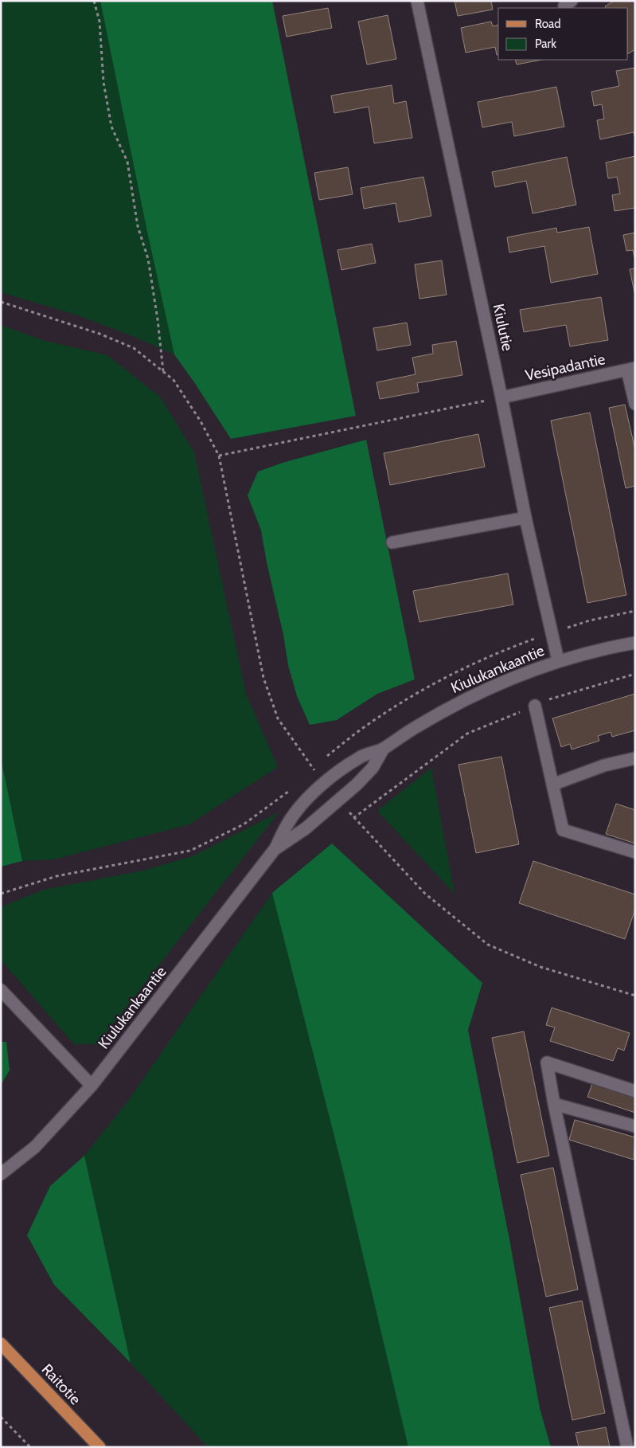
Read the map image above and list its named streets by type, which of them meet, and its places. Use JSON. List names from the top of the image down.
{
  "streets": {
    "main road": ["Raitotie"],
    "street": ["Kiulutie", "Vesipadantie", "Kiulukankaantie"]
  },
  "crossings": [
    ["Kiulutie", "Vesipadantie"],
    ["Kiulutie", "Kiulukankaantie"]
  ],
  "legend": ["Road", "Park"]
}
